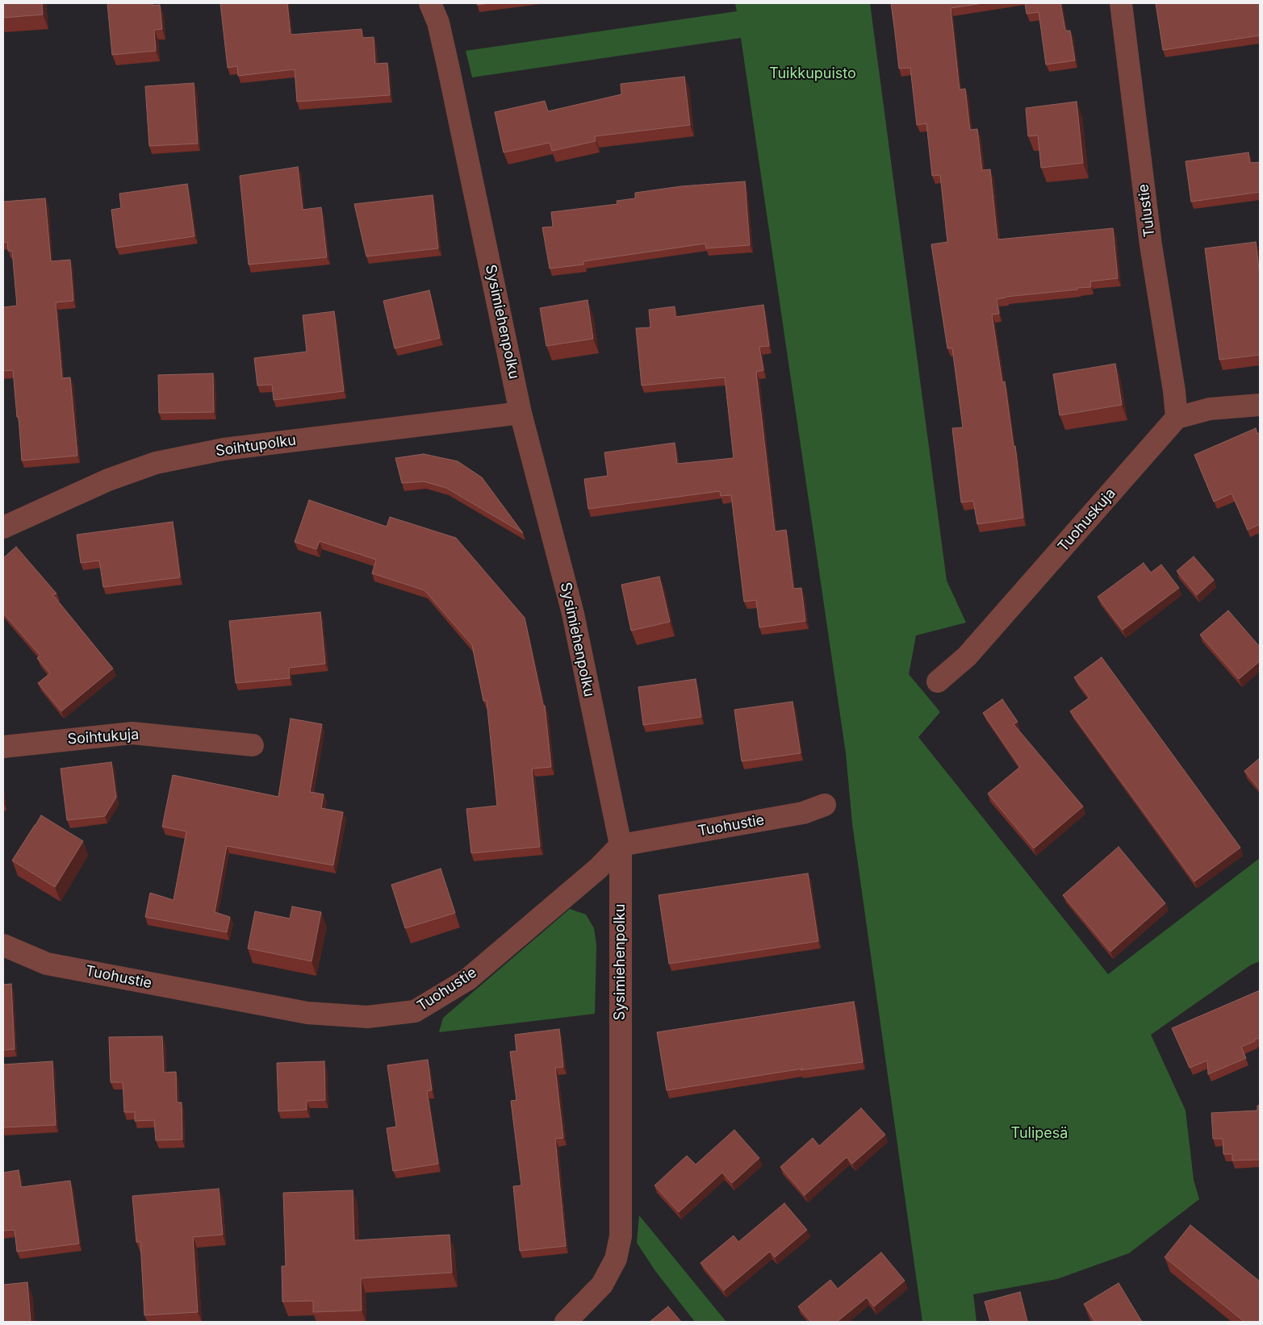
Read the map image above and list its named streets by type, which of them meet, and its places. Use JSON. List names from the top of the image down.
{
  "streets": {
    "street": [
      "Tulustie",
      "Sysimiehenpolku",
      "Soihtupolku",
      "Tuohuskuja",
      "Soihtukuja",
      "Tuohustie"
    ]
  },
  "crossings": [
    ["Tulustie", "Tuohuskuja"],
    ["Sysimiehenpolku", "Soihtupolku"],
    ["Sysimiehenpolku", "Tuohustie"]
  ],
  "parks": ["Tuikkupuisto", "Tulipesä"]
}
